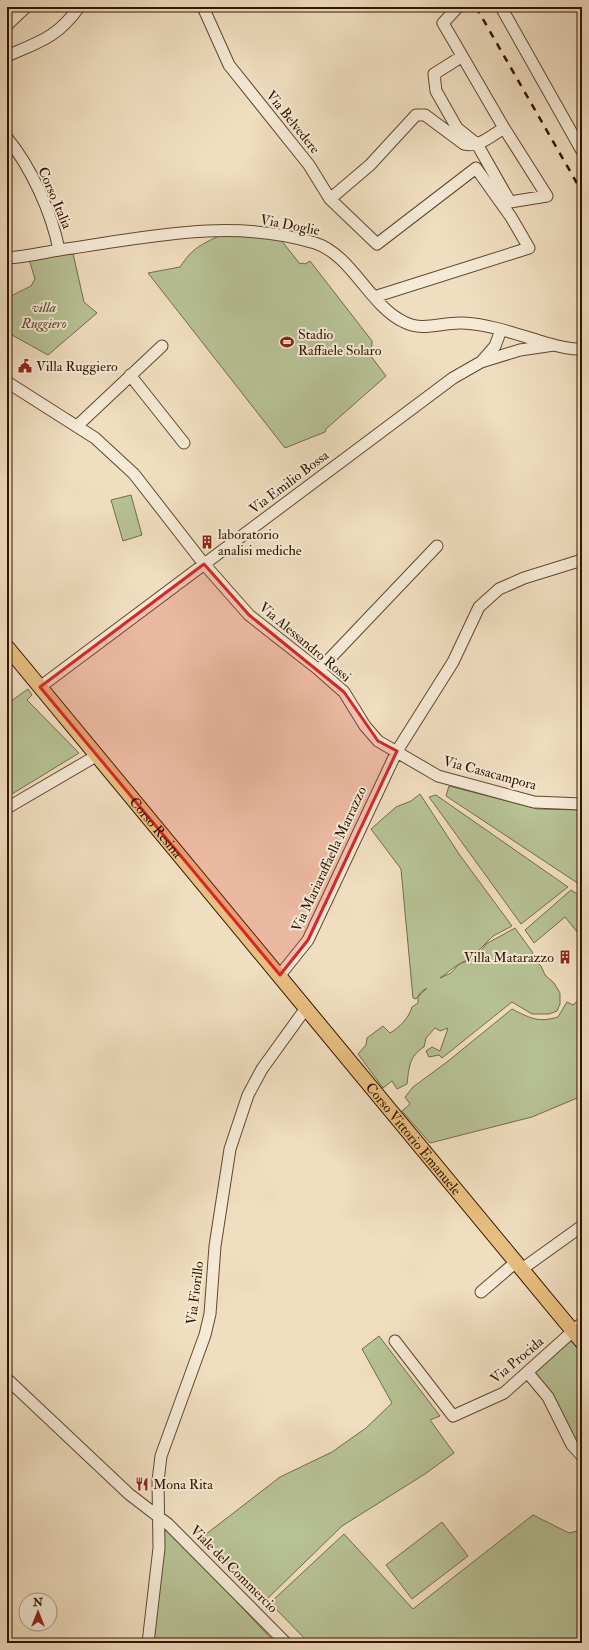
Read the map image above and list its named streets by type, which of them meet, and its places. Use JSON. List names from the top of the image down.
{
  "streets": {
    "main road": ["Corso Resina", "Corso Vittorio Emanuele"],
    "street": [
      "Via Belvedere",
      "Corso Italia",
      "Via Doglie",
      "Via Emilio Bossa",
      "Via Alessandro Rossi",
      "Via Casacampora",
      "Via Mariaraffaella Marrazzo",
      "Via Fiorillo",
      "Via Procida",
      "Viale del Commercio"
    ]
  },
  "crossings": [
    ["Via Belvedere", "Via Doglie"],
    ["Corso Italia", "Via Doglie"],
    ["Via Doglie", "Via Emilio Bossa"],
    ["Via Emilio Bossa", "Via Alessandro Rossi"],
    ["Via Emilio Bossa", "Corso Resina"],
    ["Via Alessandro Rossi", "Via Casacampora"],
    ["Via Alessandro Rossi", "Via Mariaraffaella Marrazzo"],
    ["Via Casacampora", "Via Mariaraffaella Marrazzo"],
    ["Corso Resina", "Via Mariaraffaella Marrazzo"],
    ["Corso Resina", "Corso Vittorio Emanuele"],
    ["Corso Resina", "Via Fiorillo"],
    ["Corso Vittorio Emanuele", "Via Fiorillo"],
    ["Corso Vittorio Emanuele", "Via Procida"],
    ["Via Fiorillo", "Viale del Commercio"]
  ],
  "parks": ["villa Ruggiero"],
  "places": {
    "sports": ["Stadio Raffaele Solaro"],
    "public building": ["Villa Ruggiero"],
    "building": ["laboratorio analisi mediche", "Villa Matarazzo"],
    "restaurant": ["Mona Rita"]
  },
  "north": "top"
}
